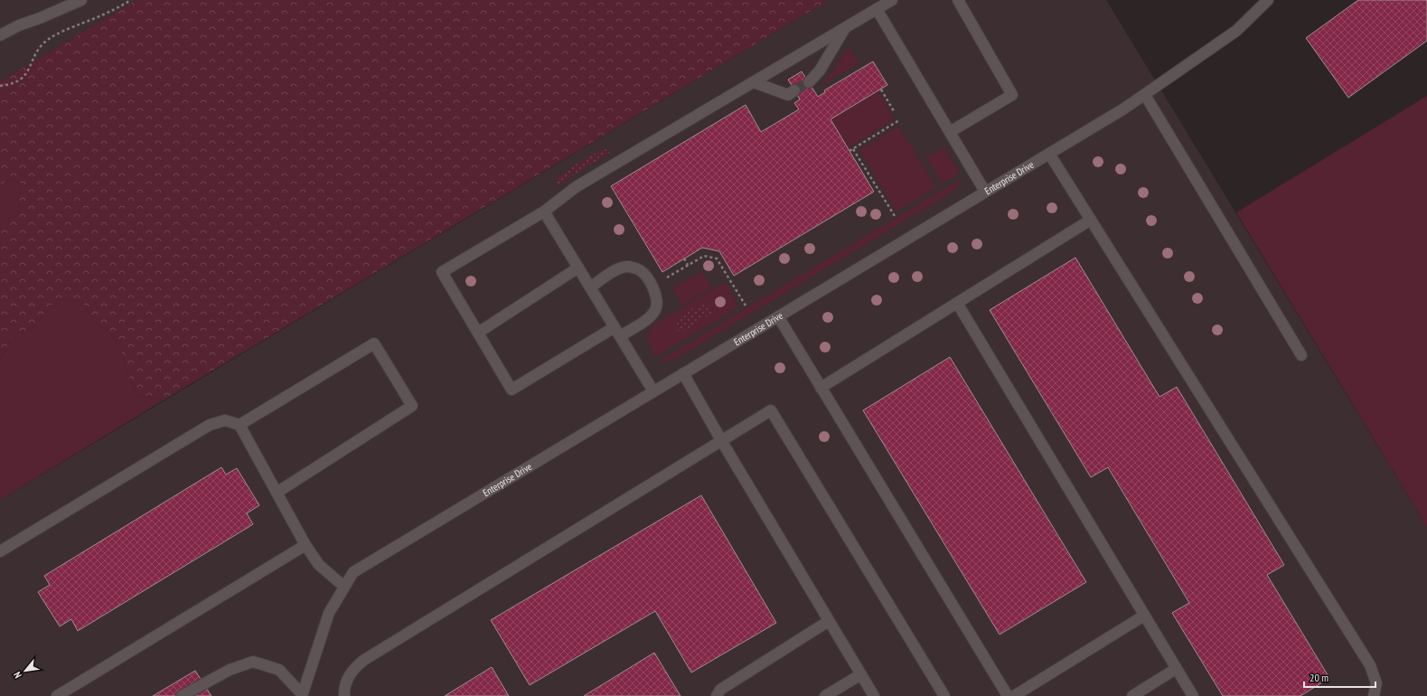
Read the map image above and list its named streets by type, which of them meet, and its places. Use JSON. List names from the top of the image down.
{
  "streets": {
    "street": ["Enterprise Drive"]
  },
  "scale_bar": "20 m",
  "north": "bottom left"
}
